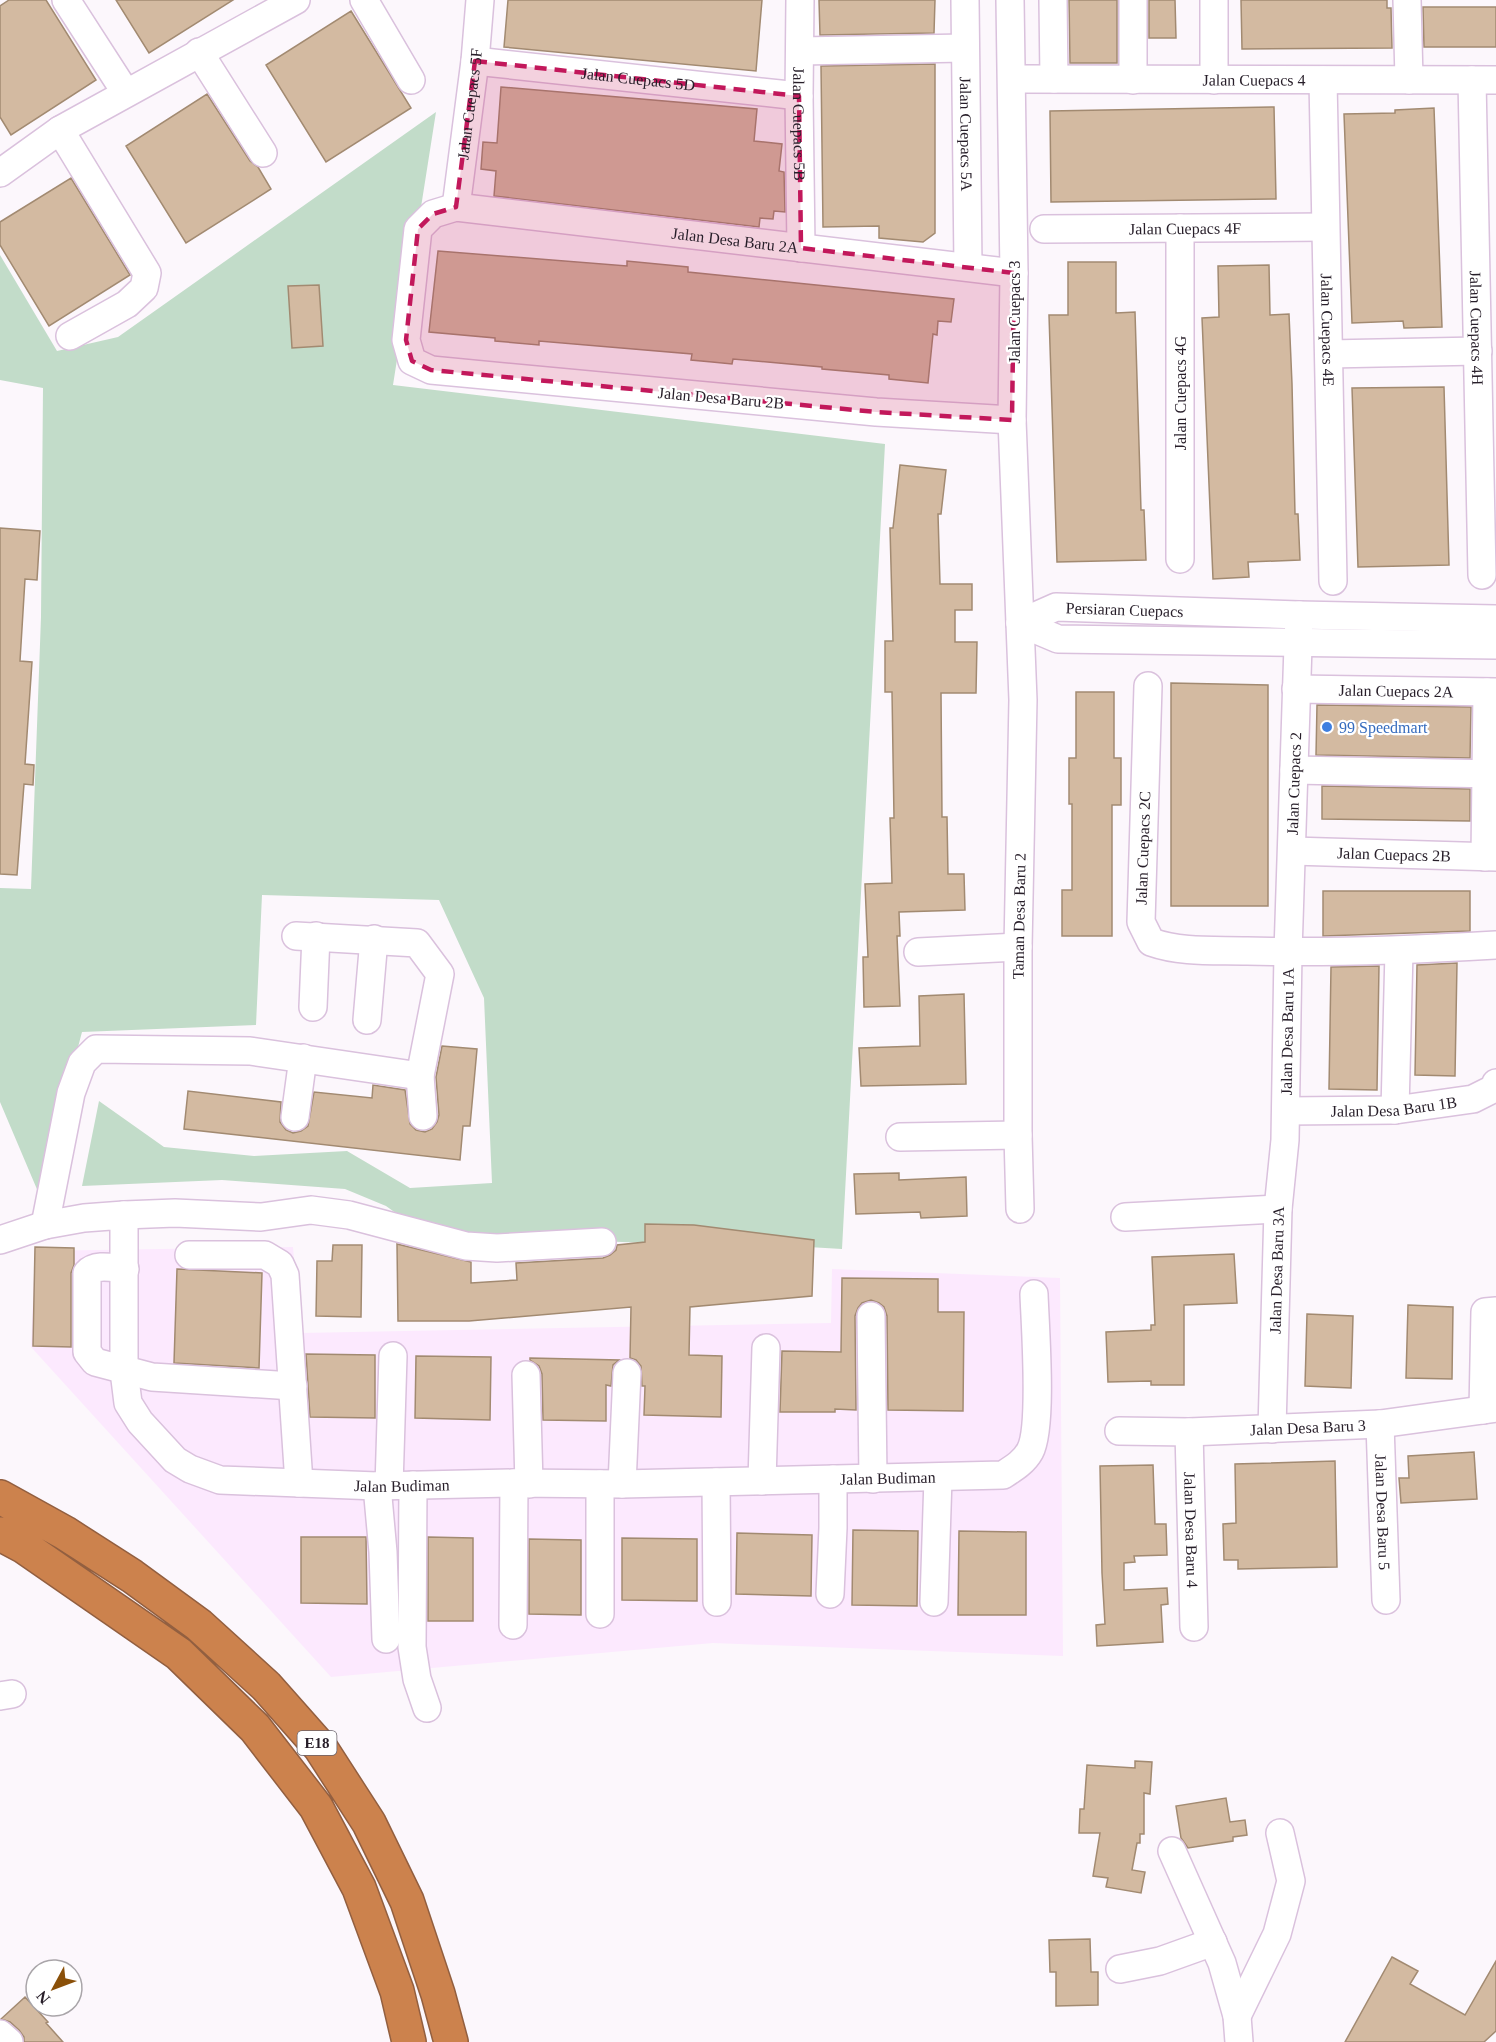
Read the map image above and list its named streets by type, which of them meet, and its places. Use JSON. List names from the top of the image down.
{
  "streets": {
    "highway": ["E18"],
    "street": [
      "Jalan Cuepacs 5D",
      "Jalan Cuepacs 4",
      "Jalan Cuepacs 5F",
      "Jalan Cuepacs 5B",
      "Jalan Cuepacs 5A",
      "Jalan Cuepacs 4F",
      "Jalan Desa Baru 2A",
      "Jalan Cuepacs 3",
      "Jalan Cuepacs 4H",
      "Jalan Cuepacs 4E",
      "Jalan Cuepacs 4G",
      "Jalan Desa Baru 2B",
      "Persiaran Cuepacs",
      "Jalan Cuepacs 2A",
      "Jalan Cuepacs 2",
      "Jalan Cuepacs 2C",
      "Jalan Cuepacs 2B",
      "Taman Desa Baru 2",
      "Jalan Desa Baru 1A",
      "Jalan Desa Baru 1B",
      "Jalan Desa Baru 3A",
      "Jalan Desa Baru 3",
      "Jalan Budiman",
      "Jalan Desa Baru 5",
      "Jalan Desa Baru 4"
    ]
  },
  "crossings": [
    ["Jalan Cuepacs 5D", "Jalan Cuepacs 5F"],
    ["Jalan Cuepacs 5D", "Jalan Cuepacs 5B"],
    ["Jalan Cuepacs 4", "Jalan Cuepacs 3"],
    ["Jalan Cuepacs 4", "Jalan Cuepacs 4H"],
    ["Jalan Cuepacs 4", "Jalan Cuepacs 4E"],
    ["Jalan Cuepacs 5F", "Jalan Desa Baru 2A"],
    ["Jalan Cuepacs 5F", "Jalan Desa Baru 2B"],
    ["Jalan Cuepacs 5B", "Jalan Desa Baru 2A"],
    ["Jalan Cuepacs 5A", "Jalan Desa Baru 2A"],
    ["Jalan Cuepacs 4F", "Jalan Cuepacs 4E"],
    ["Jalan Cuepacs 4F", "Jalan Cuepacs 4G"],
    ["Jalan Desa Baru 2A", "Jalan Cuepacs 3"],
    ["Jalan Desa Baru 2A", "Jalan Desa Baru 2B"],
    ["Jalan Cuepacs 3", "Jalan Desa Baru 2B"],
    ["Jalan Cuepacs 3", "Persiaran Cuepacs"],
    ["Jalan Cuepacs 3", "Taman Desa Baru 2"],
    ["Persiaran Cuepacs", "Jalan Cuepacs 2"],
    ["Persiaran Cuepacs", "Taman Desa Baru 2"],
    ["Jalan Cuepacs 2A", "Jalan Cuepacs 2"],
    ["Jalan Cuepacs 2", "Jalan Cuepacs 2C"],
    ["Jalan Cuepacs 2", "Jalan Cuepacs 2B"],
    ["Jalan Cuepacs 2", "Jalan Desa Baru 1A"],
    ["Jalan Cuepacs 2C", "Jalan Desa Baru 1A"],
    ["Jalan Desa Baru 1A", "Jalan Desa Baru 1B"],
    ["Jalan Desa Baru 1A", "Jalan Desa Baru 3A"],
    ["Jalan Desa Baru 1B", "Jalan Desa Baru 3A"],
    ["Jalan Desa Baru 3A", "Jalan Desa Baru 3"],
    ["Jalan Desa Baru 3", "Jalan Desa Baru 5"],
    ["Jalan Desa Baru 3", "Jalan Desa Baru 4"]
  ],
  "places": ["99 Speedmart"],
  "north": "bottom left"
}
